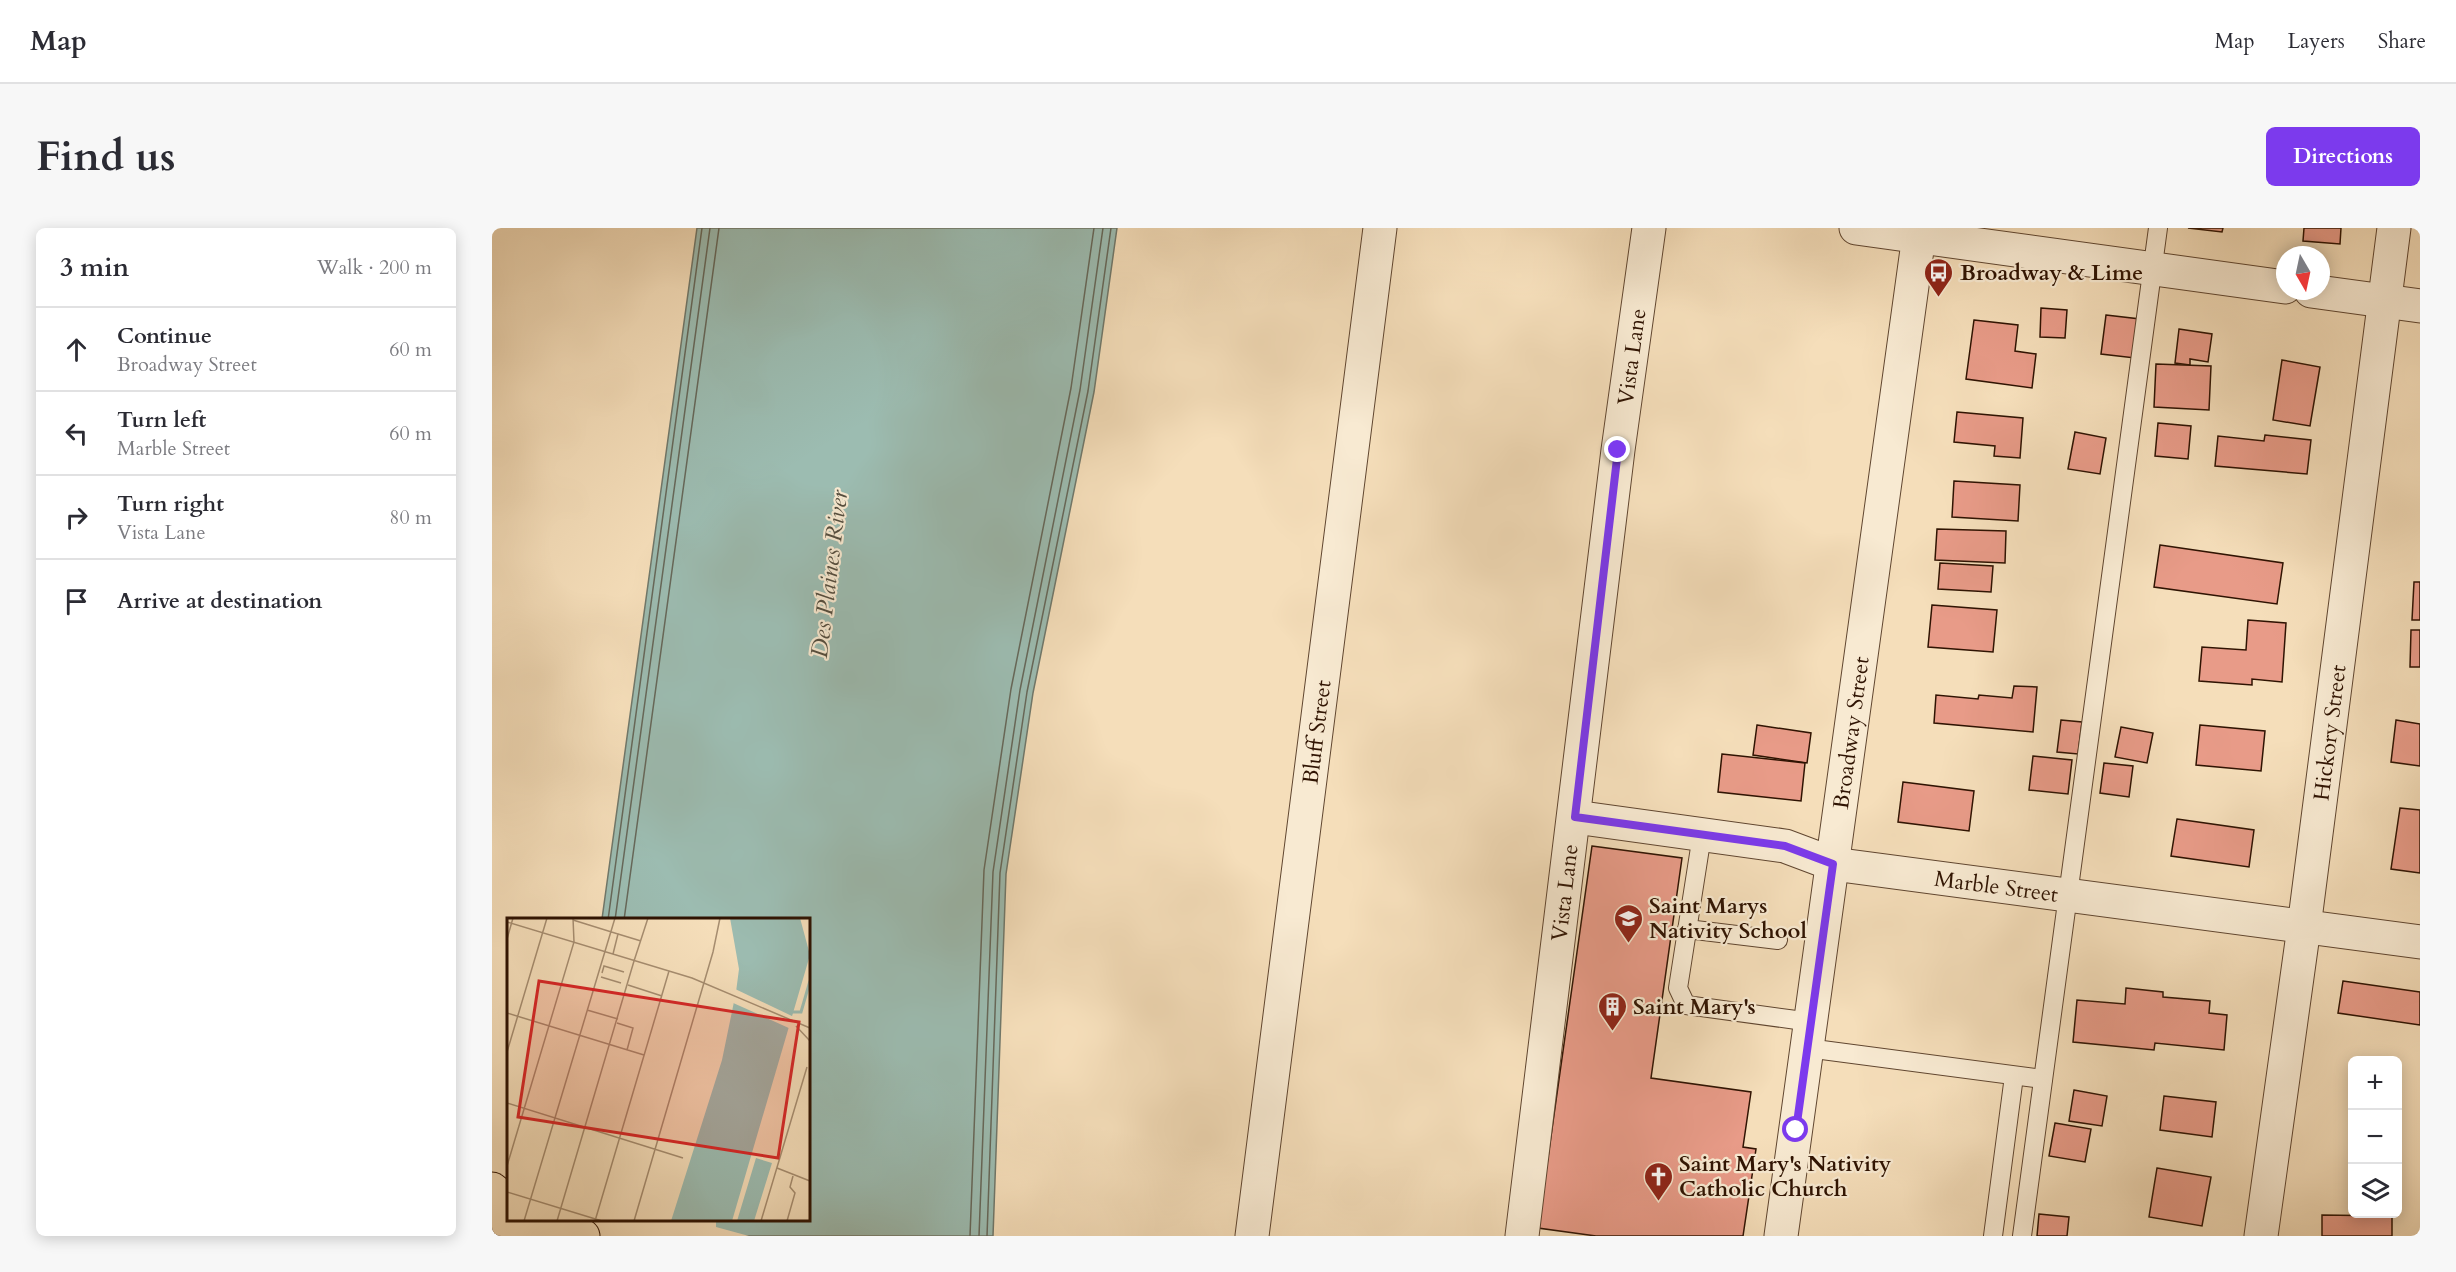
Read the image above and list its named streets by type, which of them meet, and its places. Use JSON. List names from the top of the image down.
{
  "streets": {
    "street": [
      "Vista Lane",
      "Bluff Street",
      "Broadway Street",
      "Hickory Street",
      "Marble Street"
    ]
  },
  "crossings": [
    ["Vista Lane", "Marble Street"],
    ["Broadway Street", "Marble Street"],
    ["Hickory Street", "Marble Street"]
  ],
  "water": ["Des Plaines River"],
  "places": {
    "bus stop": ["Broadway & Lime"],
    "school or university": ["Saint Marys Nativity School"],
    "building": ["Saint Mary's"],
    "church": ["Saint Mary's Nativity Catholic Church"]
  },
  "north": "bottom",
  "page": {
    "header": "Map",
    "nav": ["Map", "Layers", "Share"],
    "buttons": "Directions",
    "title": "Find us",
    "heading": ["3 min", "Walk · 200 m"],
    "list": [
      ["Continue", "Broadway Street", "60 m"],
      ["Turn left", "Marble Street", "60 m"],
      ["Turn right", "Vista Lane", "80 m"],
      "Arrive at destination"
    ],
    "map_buttons": ["+", "−"]
  }
}
